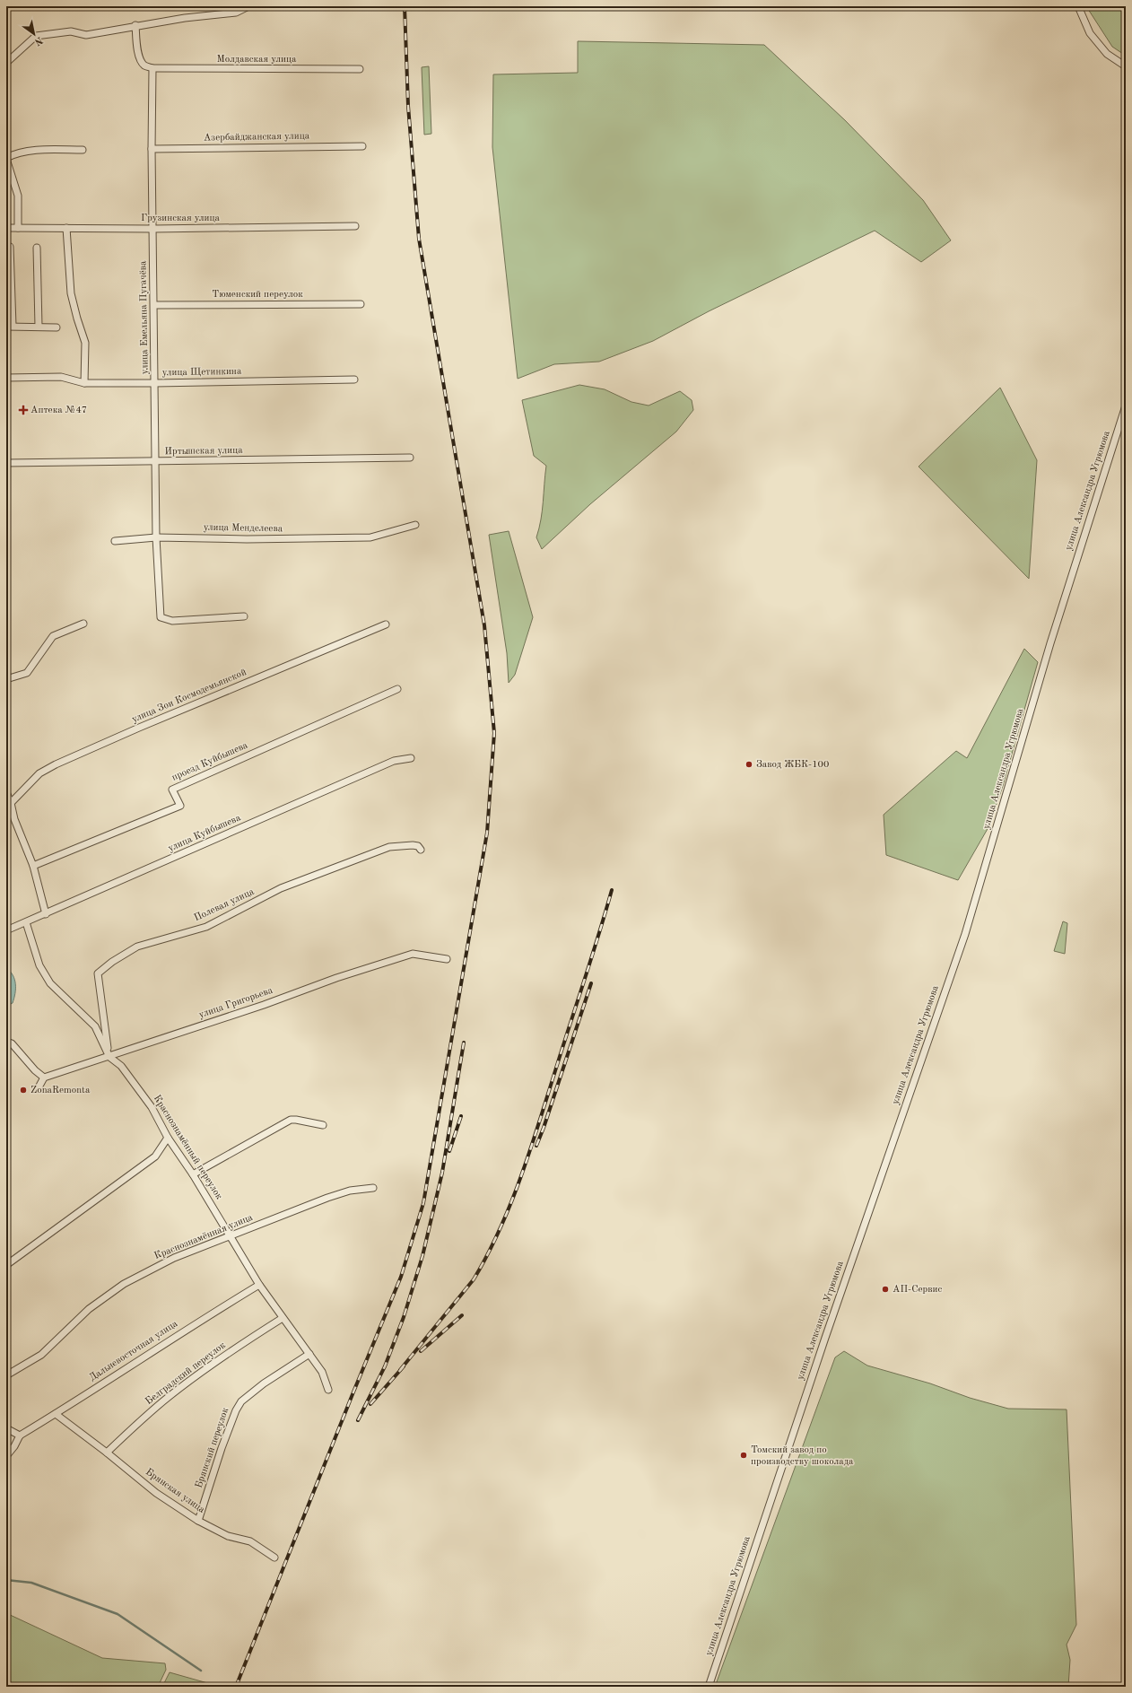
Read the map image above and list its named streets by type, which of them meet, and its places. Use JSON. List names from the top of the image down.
{
  "streets": {
    "street": [
      "Молдавская улица",
      "Азербайджанская улица",
      "Грузинская улица",
      "Тюменский переулок",
      "улица Емельяна Пугачёва",
      "улица Щетинкина",
      "Иртышская улица",
      "улица Александра Угрюмова",
      "улица Менделеева",
      "улица Зои Космодемьянской",
      "проезд Куйбышева",
      "улица Куйбышева",
      "Полевая улица",
      "улица Григорьева",
      "Краснознамённый переулок",
      "Краснознамённая улица",
      "Дальневосточная улица",
      "Белградский переулок",
      "Брянский переулок",
      "Брянская улица"
    ]
  },
  "crossings": [
    ["Молдавская улица", "улица Емельяна Пугачёва"],
    ["Азербайджанская улица", "улица Емельяна Пугачёва"],
    ["Грузинская улица", "улица Емельяна Пугачёва"],
    ["Тюменский переулок", "улица Емельяна Пугачёва"],
    ["улица Емельяна Пугачёва", "улица Щетинкина"],
    ["улица Емельяна Пугачёва", "Иртышская улица"],
    ["улица Емельяна Пугачёва", "улица Менделеева"],
    ["улица Куйбышева", "Краснознамённый переулок"],
    ["Полевая улица", "улица Григорьева"],
    ["Полевая улица", "Краснознамённый переулок"],
    ["улица Григорьева", "Краснознамённый переулок"],
    ["Краснознамённый переулок", "Краснознамённая улица"],
    ["Краснознамённый переулок", "Дальневосточная улица"],
    ["Краснознамённый переулок", "Белградский переулок"],
    ["Краснознамённый переулок", "Брянский переулок"],
    ["Дальневосточная улица", "Брянская улица"],
    ["Белградский переулок", "Брянская улица"],
    ["Брянский переулок", "Брянская улица"]
  ],
  "places": {
    "health": ["Аптека №47"],
    "other": [
      "Завод ЖБК-100",
      "ZonaRemonta",
      "АП-Сервис",
      "Томский завод по производству шоколада"
    ]
  },
  "north": "bottom right"
}
